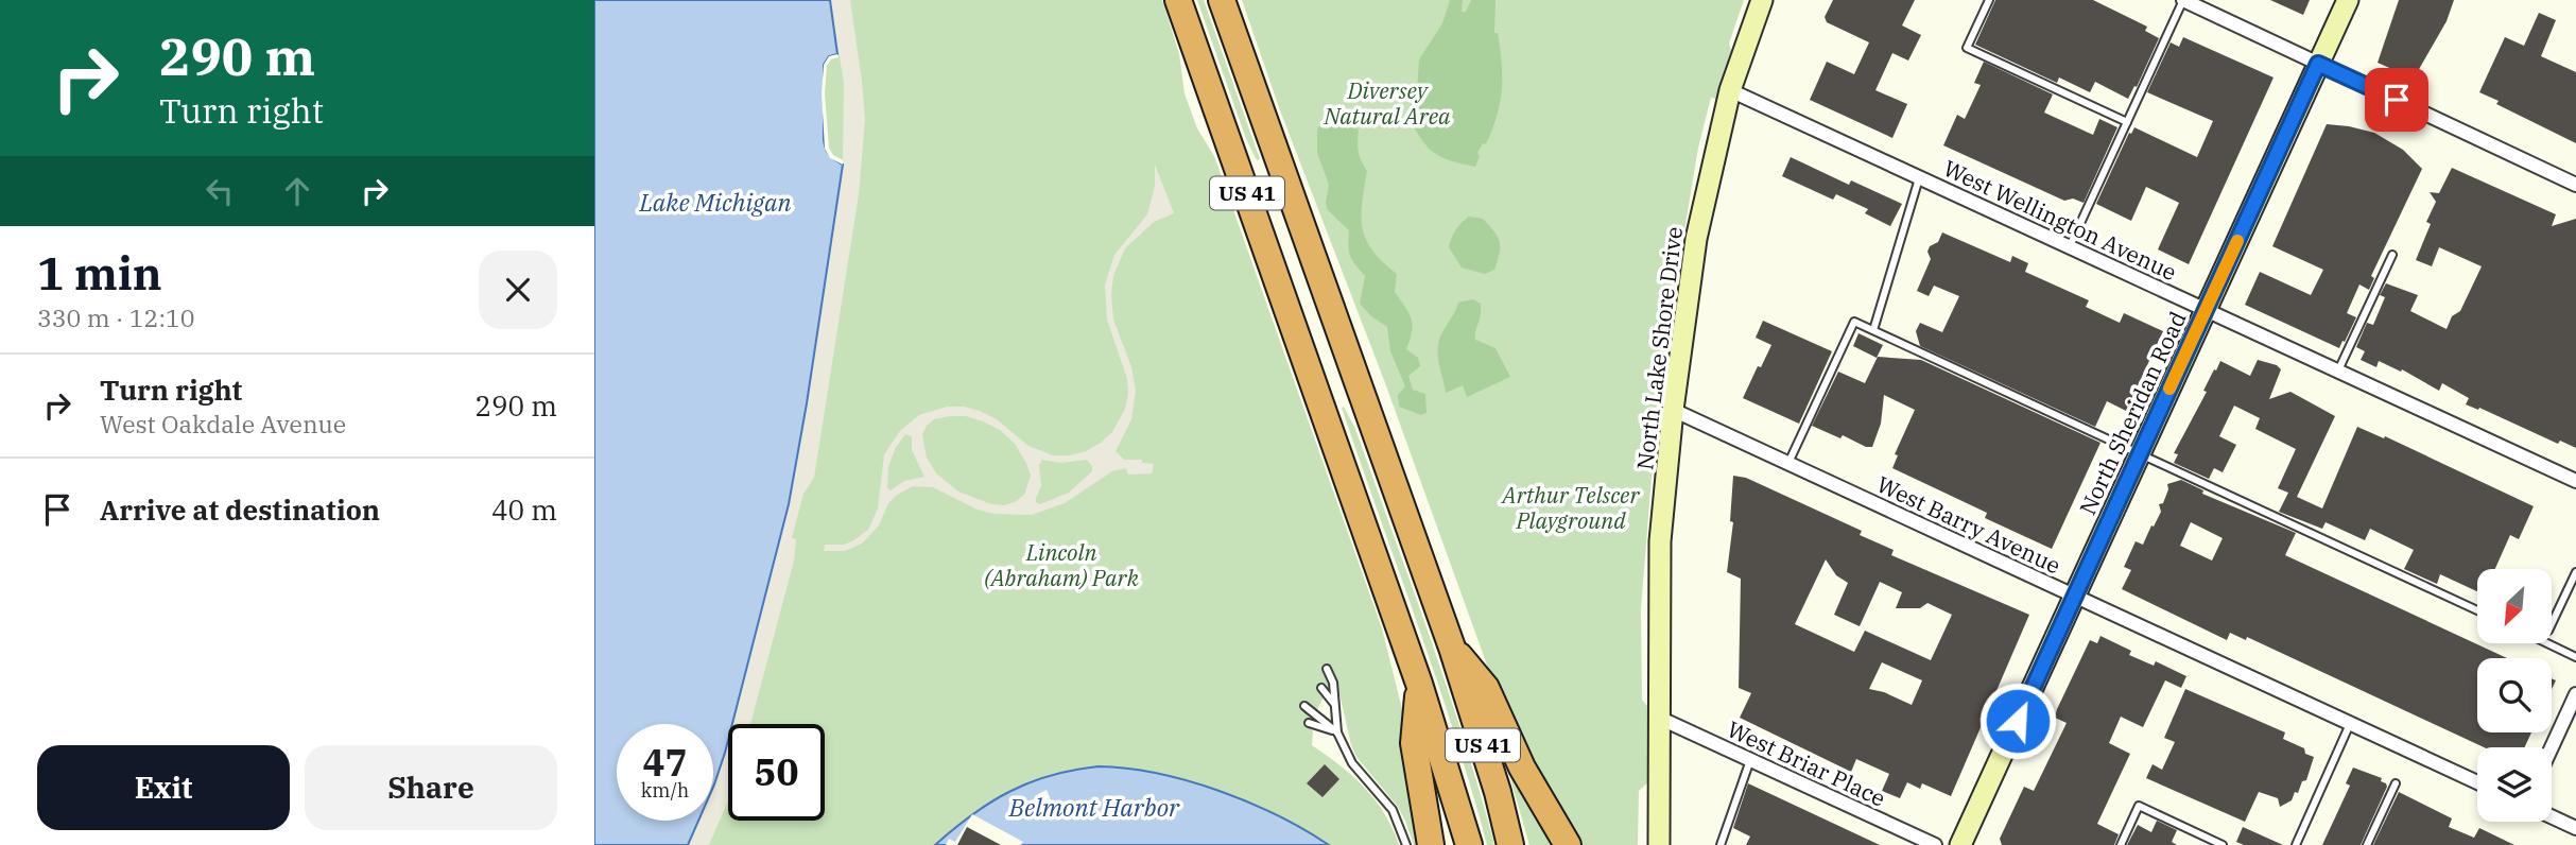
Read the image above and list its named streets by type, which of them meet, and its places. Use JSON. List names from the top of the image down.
{
  "streets": {
    "highway": ["US 41"],
    "main road": ["North Lake Shore Drive", "North Sheridan Road"],
    "street": ["West Wellington Avenue", "West Barry Avenue", "West Briar Place"]
  },
  "crossings": [
    ["West Wellington Avenue", "North Lake Shore Drive"],
    ["West Wellington Avenue", "North Sheridan Road"],
    ["North Lake Shore Drive", "West Barry Avenue"],
    ["North Lake Shore Drive", "West Briar Place"],
    ["North Sheridan Road", "West Barry Avenue"]
  ],
  "water": ["Lake Michigan", "Belmont Harbor"],
  "parks": ["Diversey Natural Area", "Arthur Telscer Playground", "Lincoln (Abraham) Park"],
  "north": "bottom left",
  "page": {
    "turn": ["290 m", "Turn right"],
    "heading": ["1 min", "330 m · 12:10"],
    "list": [
      {
        "name": "Turn right",
        "note": "West Oakdale Avenue",
        "value": "290 m"
      },
      {
        "name": "Arrive at destination",
        "value": "40 m"
      }
    ],
    "speed": "47 km/h",
    "limit": "50",
    "buttons": ["Exit", "Share"]
  }
}
